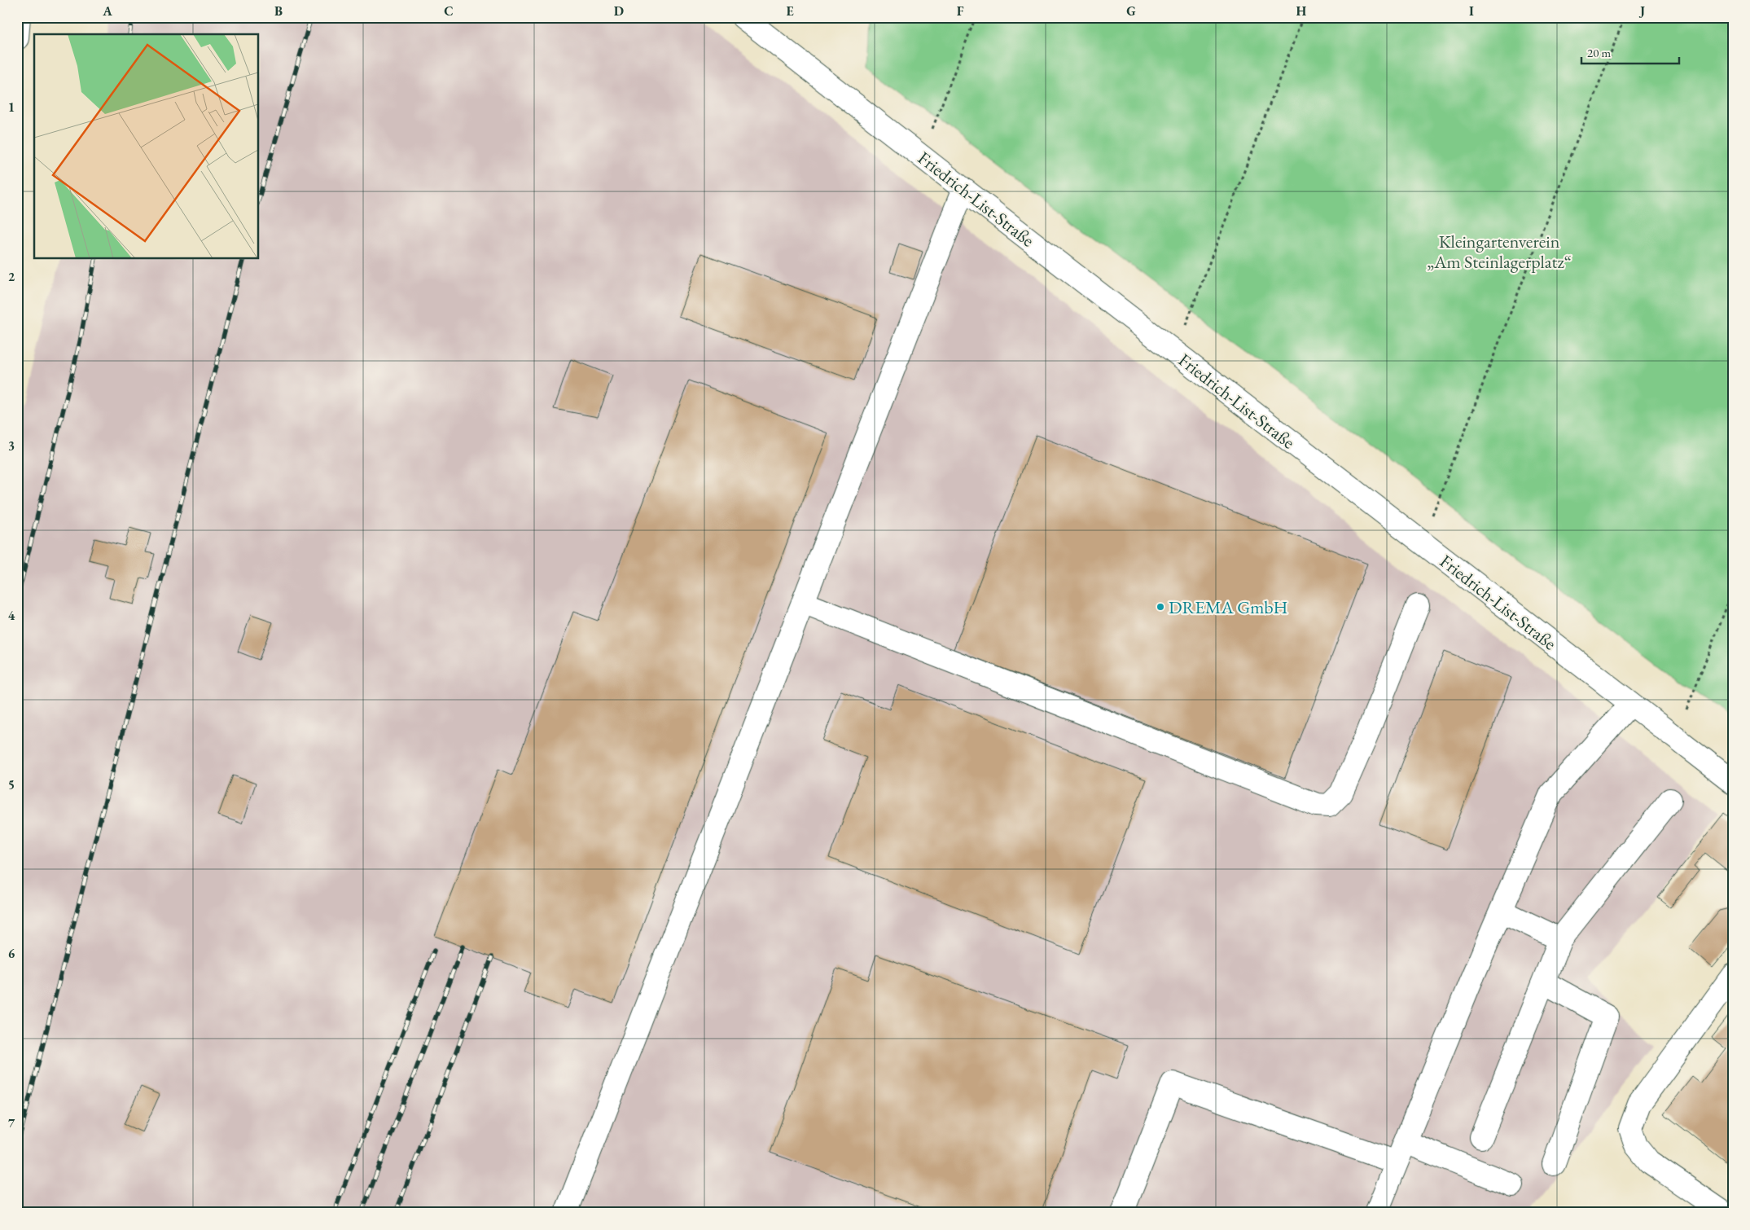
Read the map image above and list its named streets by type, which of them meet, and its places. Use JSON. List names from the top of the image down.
{
  "streets": {
    "street": ["Friedrich-List-Straße"]
  },
  "parks": ["Kleingartenverein „Am Steinlagerplatz“"],
  "places": ["DREMA GmbH"],
  "scale_bar": "20 m",
  "grid": {
    "columns": [
      "A",
      "B",
      "C",
      "D",
      "E",
      "F",
      "G",
      "H",
      "I",
      "J"
    ],
    "rows": [
      "1",
      "2",
      "3",
      "4",
      "5",
      "6",
      "7"
    ]
  }
}
